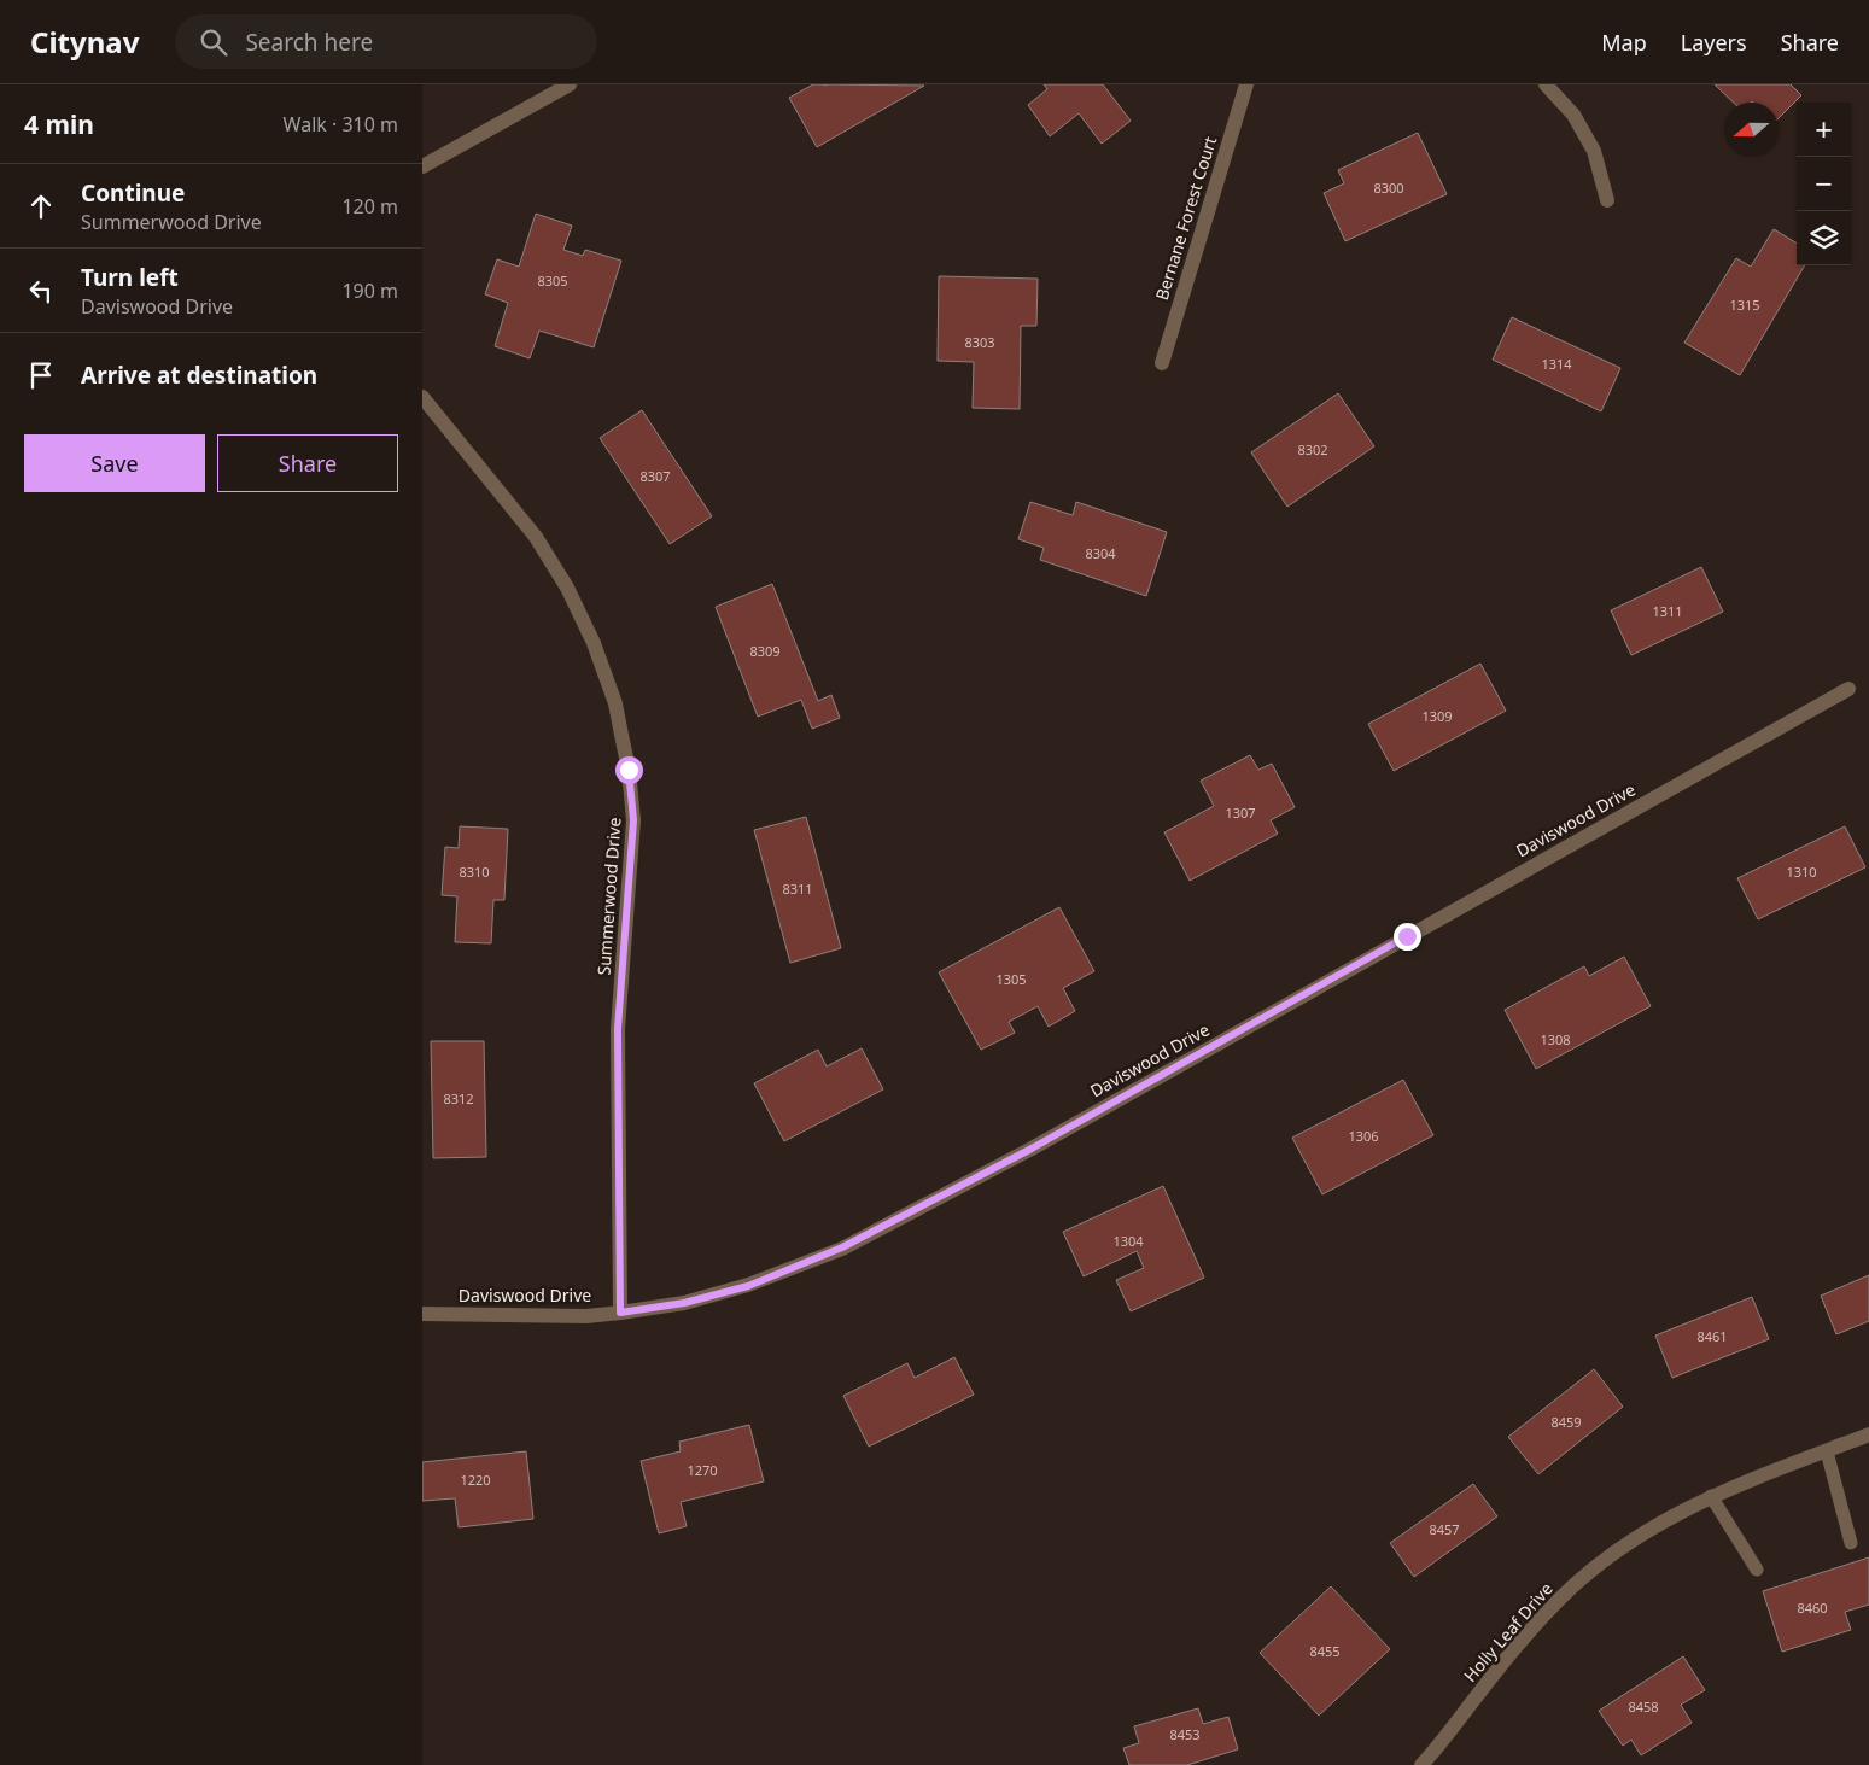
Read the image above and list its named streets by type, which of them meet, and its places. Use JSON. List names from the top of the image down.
{
  "streets": {
    "street": [
      "Bernane Forest Court",
      "Daviswood Drive",
      "Summerwood Drive",
      "Holly Leaf Drive"
    ]
  },
  "crossings": [
    ["Daviswood Drive", "Summerwood Drive"]
  ],
  "house_numbers": [
    "8300",
    "8305",
    "1315",
    "8303",
    "1314",
    "8302",
    "8307",
    "8304",
    "1311",
    "8309",
    "1309",
    "1307",
    "8310",
    "1310",
    "8311",
    "1305",
    "1308",
    "8312",
    "1306",
    "1304",
    "8461",
    "8459",
    "1270",
    "1220",
    "8457",
    "8460",
    "8455",
    "8458",
    "8453"
  ],
  "north": "left",
  "page": {
    "header": "Citynav",
    "search": "Search here",
    "nav": ["Map", "Layers", "Share"],
    "heading": ["4 min", "Walk · 310 m"],
    "map_buttons": ["+", "−"],
    "list": [
      ["Continue", "Summerwood Drive", "120 m"],
      ["Turn left", "Daviswood Drive", "190 m"],
      "Arrive at destination"
    ],
    "buttons": ["Save", "Share"]
  }
}
